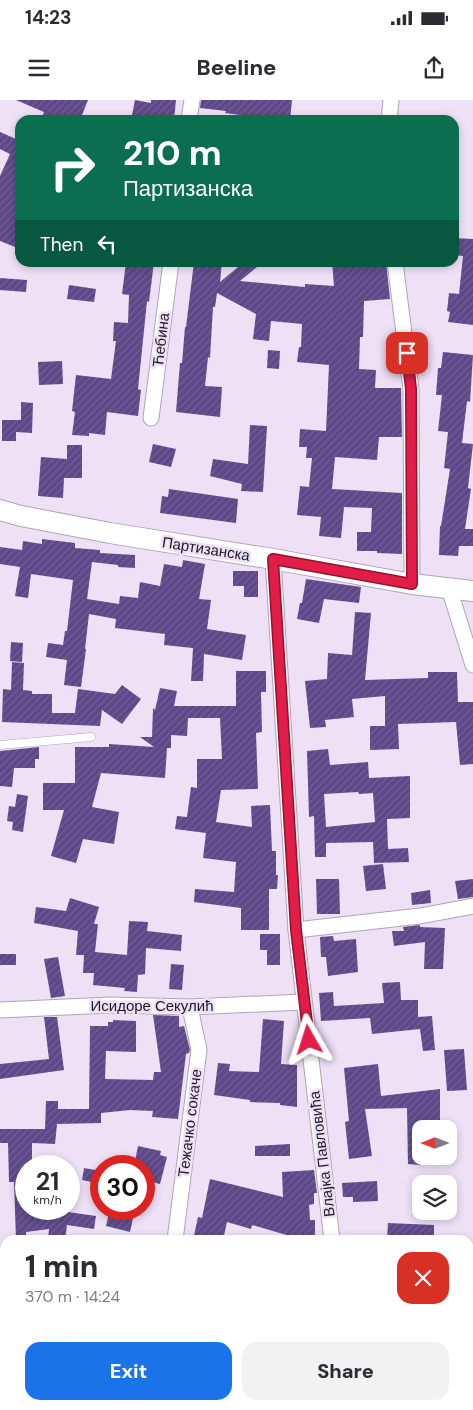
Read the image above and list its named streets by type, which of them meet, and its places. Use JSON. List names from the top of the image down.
{
  "streets": {
    "street": [
      "Ћебина",
      "Партизанска",
      "Исидоре Секулић",
      "Тежачко сокаче",
      "Влајка Павловића"
    ]
  },
  "crossings": [
    ["Партизанска", "Влајка Павловића"],
    ["Исидоре Секулић", "Тежачко сокаче"],
    ["Исидоре Секулић", "Влајка Павловића"]
  ],
  "north": "left",
  "page": {
    "status": "14:23",
    "header": "Beeline",
    "turn": ["210 m", "Партизанска"],
    "then": "Then",
    "speed": "21 km/h",
    "limit": "30",
    "heading": ["1 min", "370 m · 14:24"],
    "buttons": ["Exit", "Share"]
  }
}
